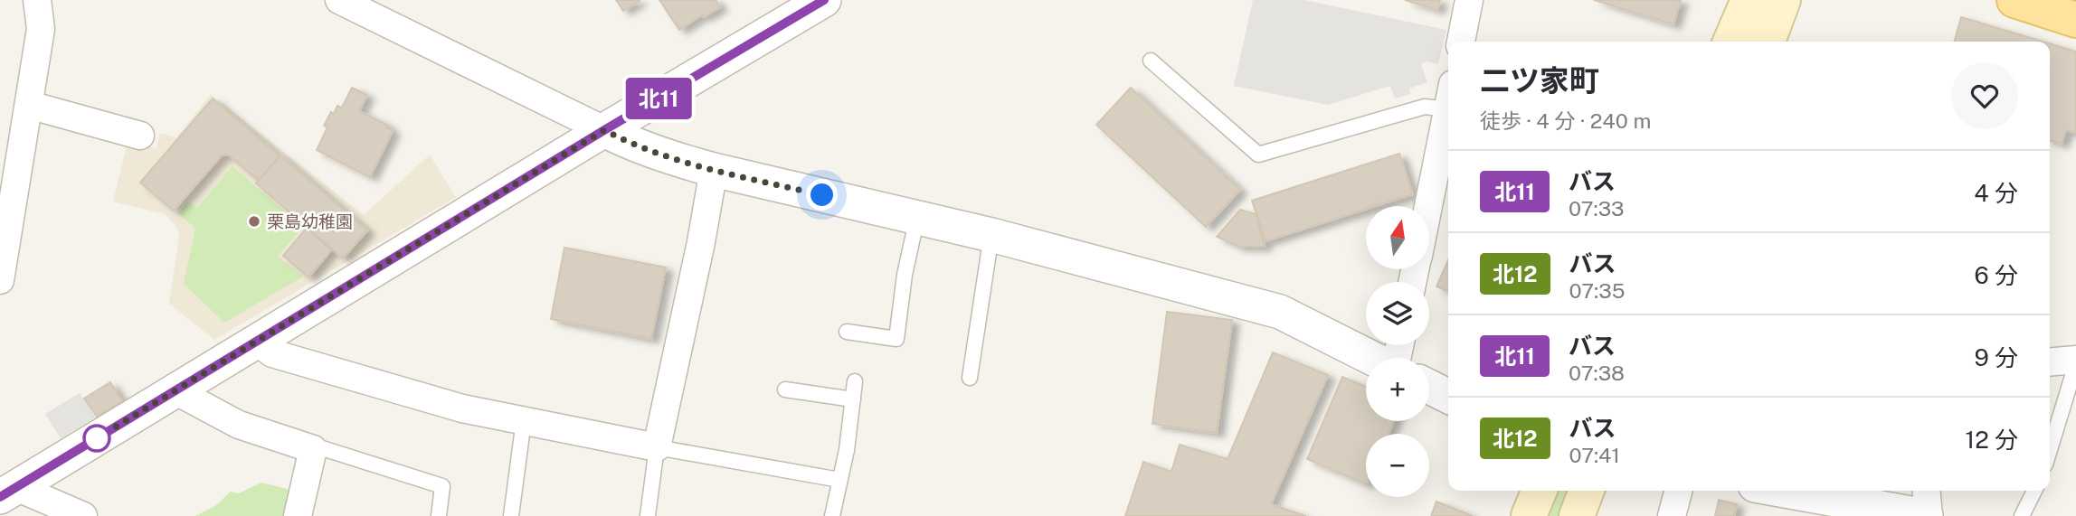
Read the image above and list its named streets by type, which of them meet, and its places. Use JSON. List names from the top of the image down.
{
  "places": ["栗島幼稚園"],
  "lines": ["bus line 北11"],
  "north": "top",
  "page": {
    "on_map": "北11",
    "heading": ["二ツ家町", "徒歩 · 4 分 · 240 m"],
    "list": [
      {
        "mark": "北11",
        "name": "バス",
        "note": "07:33",
        "value": "4 分"
      },
      {
        "mark": "北12",
        "name": "バス",
        "note": "07:35",
        "value": "6 分"
      },
      {
        "mark": "北11",
        "name": "バス",
        "note": "07:38",
        "value": "9 分"
      },
      {
        "mark": "北12",
        "name": "バス",
        "note": "07:41",
        "value": "12 分"
      }
    ],
    "map_buttons": ["+", "−"]
  }
}
